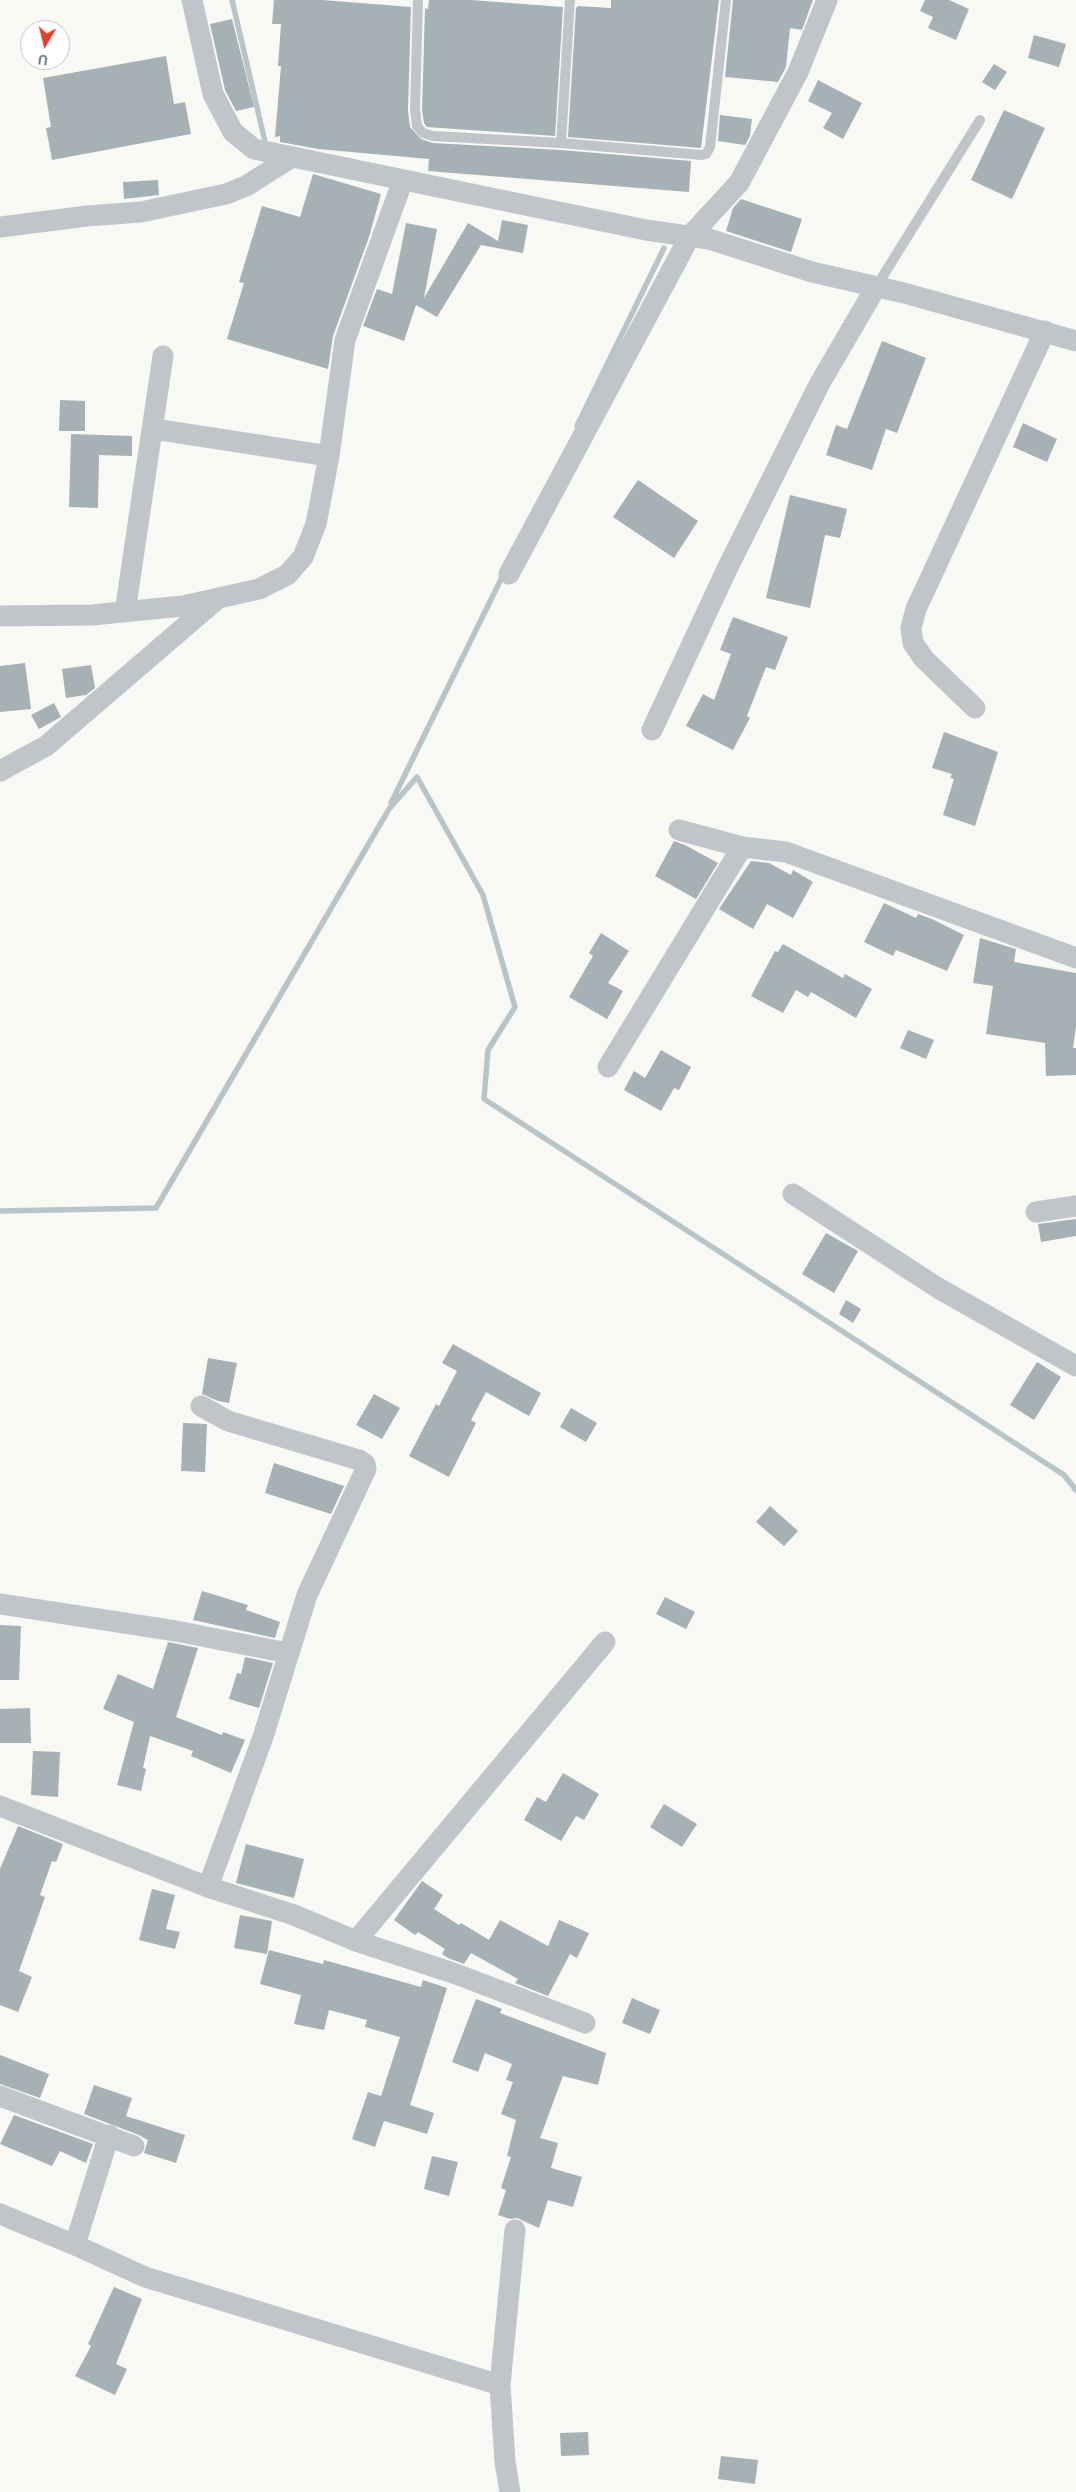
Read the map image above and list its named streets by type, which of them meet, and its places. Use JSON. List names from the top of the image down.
{
  "north": "bottom"
}
